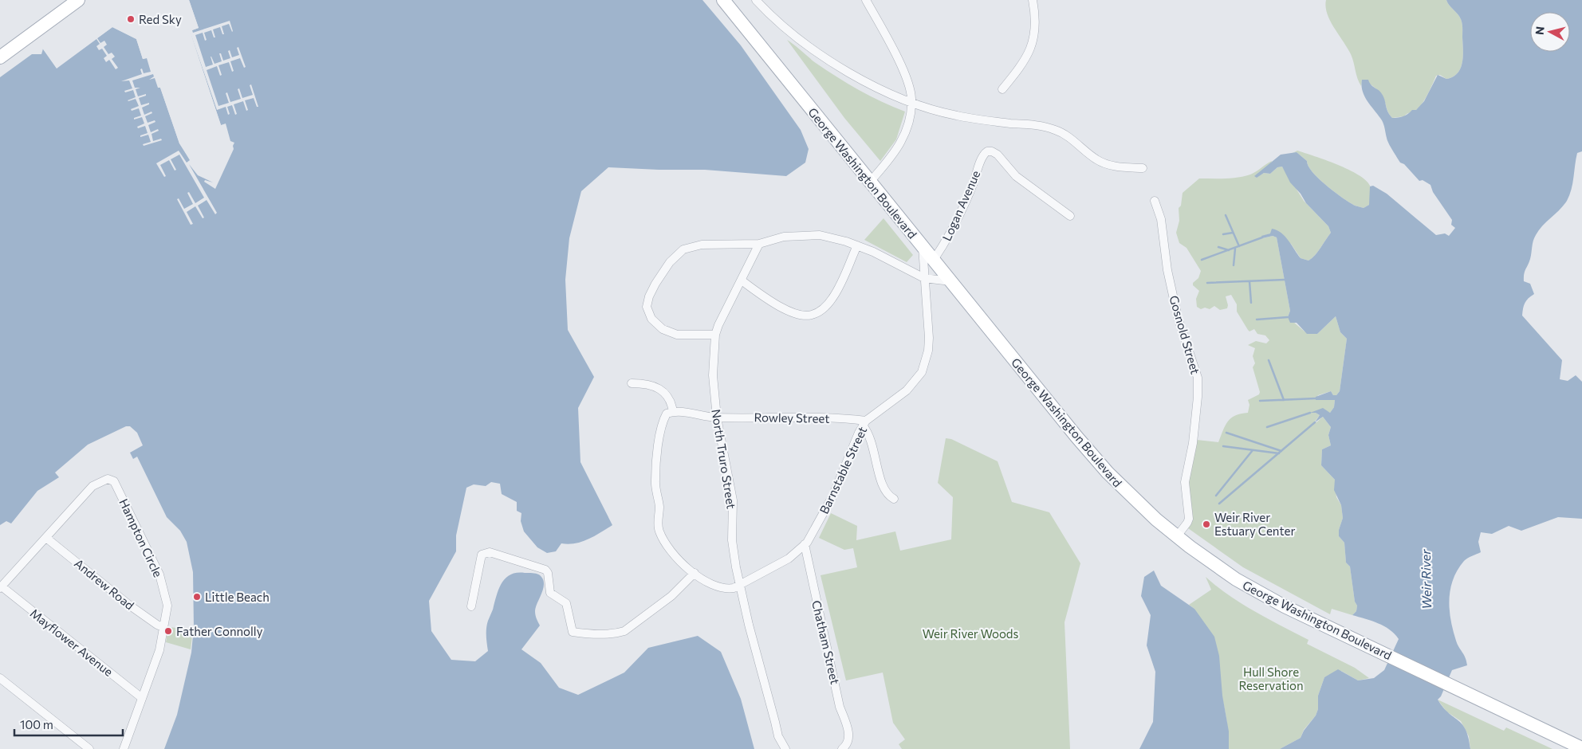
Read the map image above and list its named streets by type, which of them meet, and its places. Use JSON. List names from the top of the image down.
{
  "streets": {
    "main road": ["George Washington Boulevard"],
    "street": [
      "Logan Avenue",
      "Gosnold Street",
      "Rowley Street",
      "North Truro Street",
      "Barnstable Street",
      "Hampton Circle",
      "Andrew Road",
      "Mayflower Avenue",
      "Chatham Street"
    ]
  },
  "crossings": [
    ["George Washington Boulevard", "Logan Avenue"],
    ["George Washington Boulevard", "Gosnold Street"],
    ["George Washington Boulevard", "Barnstable Street"],
    ["Rowley Street", "North Truro Street"],
    ["Rowley Street", "Barnstable Street"],
    ["North Truro Street", "Barnstable Street"],
    ["Barnstable Street", "Chatham Street"],
    ["Hampton Circle", "Andrew Road"],
    ["Hampton Circle", "Mayflower Avenue"]
  ],
  "water": ["Weir River"],
  "parks": ["Weir River Woods", "Hull Shore Reservation"],
  "places": [
    "Red Sky",
    "Weir River Estuary Center",
    "Little Beach",
    "Father Connolly"
  ],
  "scale_bar": "100 m",
  "north": "left"
}
